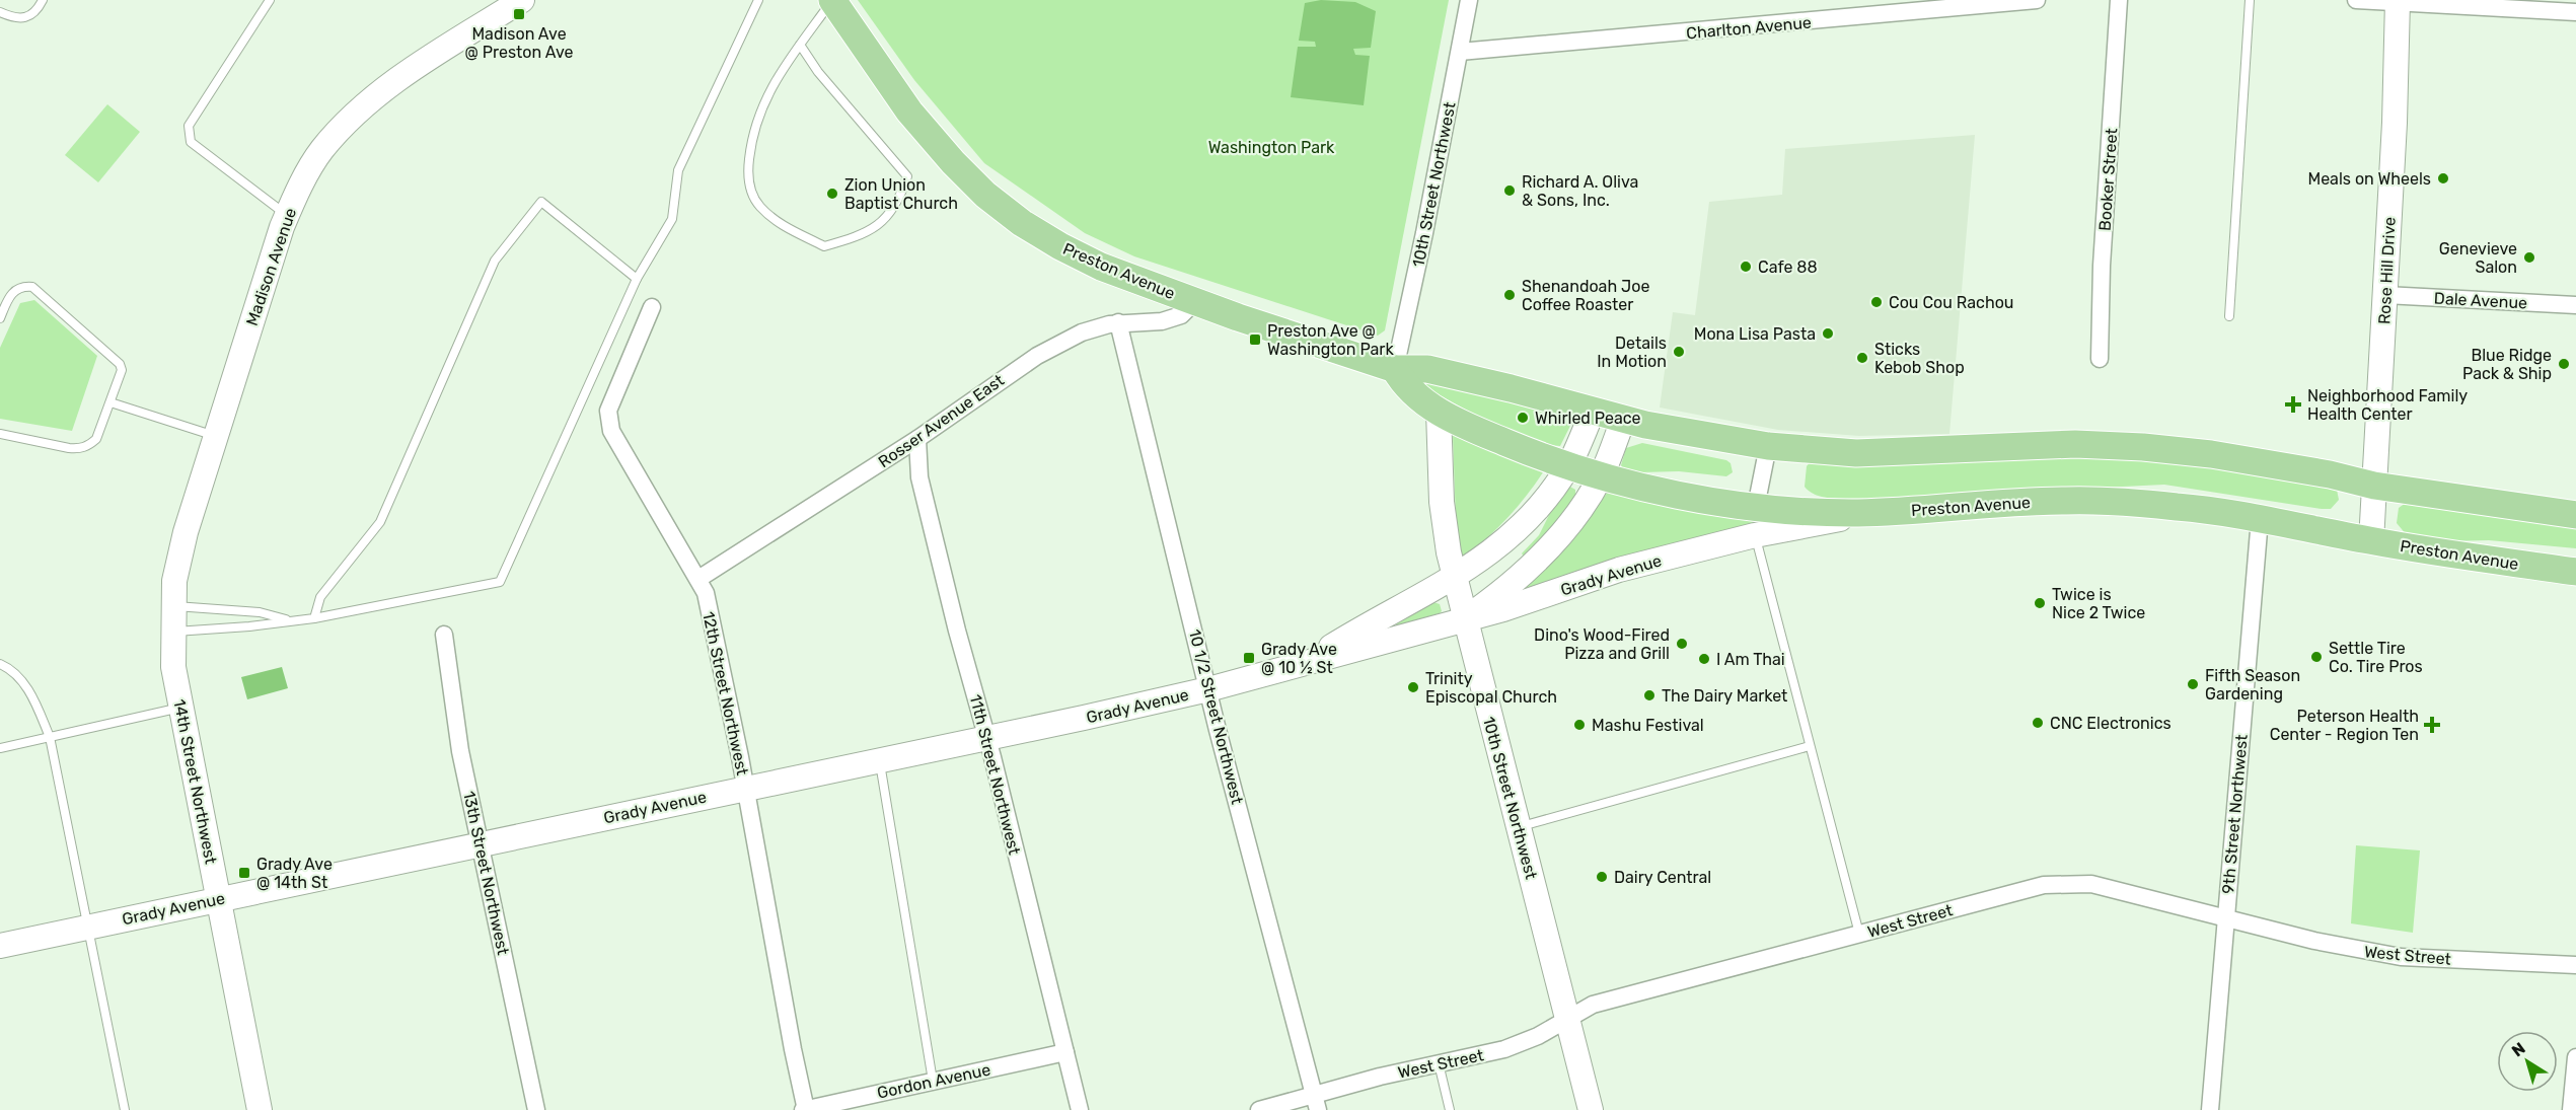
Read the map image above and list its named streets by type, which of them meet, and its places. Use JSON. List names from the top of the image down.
{
  "streets": {
    "main road": [
      "10th Street Northwest",
      "Madison Avenue",
      "Preston Avenue",
      "Rose Hill Drive",
      "Grady Avenue",
      "14th Street Northwest"
    ],
    "street": [
      "Charlton Avenue",
      "Booker Street",
      "Dale Avenue",
      "Rosser Avenue East",
      "12th Street Northwest",
      "10 1/2 Street Northwest",
      "11th Street Northwest",
      "9th Street Northwest",
      "13th Street Northwest",
      "West Street",
      "Gordon Avenue"
    ]
  },
  "crossings": [
    ["Charlton Avenue", "10th Street Northwest"],
    ["10th Street Northwest", "Preston Avenue"],
    ["10th Street Northwest", "Grady Avenue"],
    ["10th Street Northwest", "West Street"],
    ["Madison Avenue", "14th Street Northwest"],
    ["Preston Avenue", "Rose Hill Drive"],
    ["Preston Avenue", "Rosser Avenue East"],
    ["Preston Avenue", "Grady Avenue"],
    ["Preston Avenue", "9th Street Northwest"],
    ["Rose Hill Drive", "Dale Avenue"],
    ["Rosser Avenue East", "12th Street Northwest"],
    ["Rosser Avenue East", "10 1/2 Street Northwest"],
    ["Rosser Avenue East", "11th Street Northwest"],
    ["Grady Avenue", "12th Street Northwest"],
    ["Grady Avenue", "10 1/2 Street Northwest"],
    ["Grady Avenue", "11th Street Northwest"],
    ["Grady Avenue", "14th Street Northwest"],
    ["Grady Avenue", "13th Street Northwest"],
    ["12th Street Northwest", "Gordon Avenue"],
    ["10 1/2 Street Northwest", "West Street"],
    ["11th Street Northwest", "Gordon Avenue"],
    ["9th Street Northwest", "West Street"]
  ],
  "parks": ["Washington Park"],
  "places": {
    "transit": [
      "Madison Ave @ Preston Ave",
      "Preston Ave @ Washington Park",
      "Grady Ave @ 10 ½ St",
      "Grady Ave @ 14th St"
    ],
    "other": [
      "Meals on Wheels",
      "Richard A. Oliva & Sons, Inc.",
      "Zion Union Baptist Church",
      "Genevieve Salon",
      "Cafe 88",
      "Shenandoah Joe Coffee Roaster",
      "Cou Cou Rachou",
      "Mona Lisa Pasta",
      "Details In Motion",
      "Sticks Kebob Shop",
      "Blue Ridge Pack & Ship",
      "Whirled Peace",
      "Twice is Nice 2 Twice",
      "Dino's Wood-Fired Pizza and Grill",
      "Settle Tire Co. Tire Pros",
      "I Am Thai",
      "Fifth Season Gardening",
      "Trinity Episcopal Church",
      "The Dairy Market",
      "CNC Electronics",
      "Mashu Festival",
      "Dairy Central"
    ],
    "health": ["Neighborhood Family Health Center", "Peterson Health Center - Region Ten"]
  },
  "north": "top left"
}
